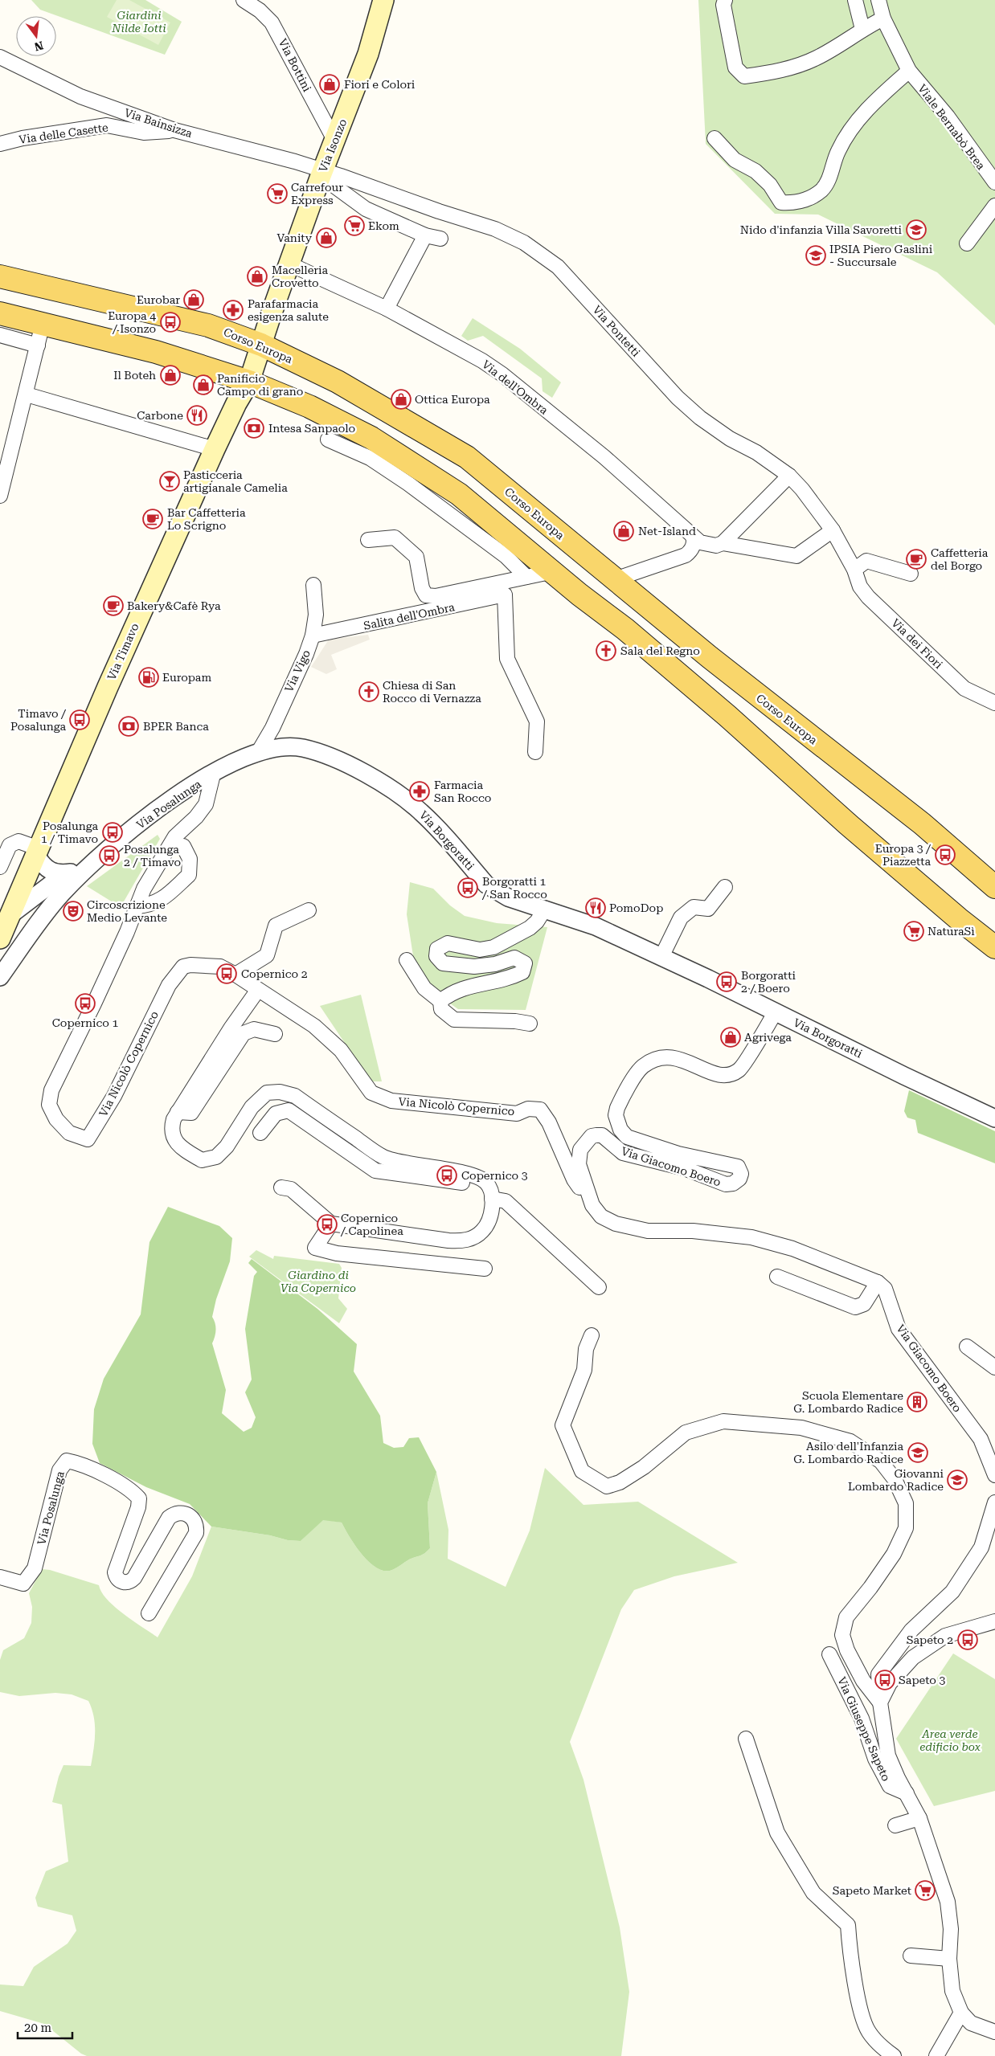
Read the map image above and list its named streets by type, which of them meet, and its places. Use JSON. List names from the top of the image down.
{
  "streets": {
    "main road": [
      "Via Isonzo",
      "Corso Europa",
      "Via Timavo",
      "Via Posalunga"
    ],
    "street": [
      "Via Bottini",
      "Via Bainsizza",
      "Viale Bernabò Brea",
      "Via delle Casette",
      "Via Pontetti",
      "Via dell'Ombra",
      "Salita dell'Ombra",
      "Via dei Fiori",
      "Via Vigo",
      "Via Borgoratti",
      "Via Nicolò Copernico",
      "Via Giacomo Boero",
      "Via Giuseppe Sapeto"
    ]
  },
  "crossings": [
    ["Via Bottini", "Via Isonzo"],
    ["Via Bainsizza", "Via delle Casette"],
    ["Via Bainsizza", "Via Isonzo"],
    ["Via Bainsizza", "Via Pontetti"],
    ["Via Isonzo", "Via Pontetti"],
    ["Via Isonzo", "Corso Europa"],
    ["Via Isonzo", "Via dell'Ombra"],
    ["Via Isonzo", "Via Timavo"],
    ["Via Pontetti", "Via dell'Ombra"],
    ["Via Pontetti", "Via dei Fiori"],
    ["Salita dell'Ombra", "Via Vigo"],
    ["Via Timavo", "Via Posalunga"],
    ["Via Vigo", "Via Posalunga"],
    ["Via Vigo", "Via Borgoratti"],
    ["Via Posalunga", "Via Borgoratti"],
    ["Via Posalunga", "Via Nicolò Copernico"],
    ["Via Borgoratti", "Via Giacomo Boero"],
    ["Via Nicolò Copernico", "Via Giacomo Boero"]
  ],
  "parks": ["Giardini Nilde Iotti", "Giardino di Via Copernico", "Area verde edificio box"],
  "places": {
    "shop": [
      "Fiori e Colori",
      "Vanity",
      "Macelleria Crovetto",
      "Eurobar",
      "Il Boteh",
      "Panificio Campo di grano",
      "Ottica Europa",
      "Net-Island",
      "Agrivega"
    ],
    "supermarket": [
      "Carrefour Express",
      "Ekom",
      "NaturaSì",
      "Sapeto Market"
    ],
    "school or university": [
      "Nido d'infanzia Villa Savoretti",
      "IPSIA Piero Gaslini - Succursale",
      "Asilo dell'Infanzia G. Lombardo Radice",
      "Giovanni Lombardo Radice"
    ],
    "pharmacy": ["Parafarmacia esigenza salute", "Farmacia San Rocco"],
    "bus stop": [
      "Europa 4 / Isonzo",
      "Timavo / Posalunga",
      "Posalunga 1 / Timavo",
      "Europa 3 / Piazzetta",
      "Posalunga 2 / Timavo",
      "Borgoratti 1 / San Rocco",
      "Copernico 2",
      "Borgoratti 2 / Boero",
      "Copernico 1",
      "Copernico 3",
      "Copernico / Capolinea",
      "Sapeto 2",
      "Sapeto 3"
    ],
    "restaurant": ["Carbone", "PomoDop"],
    "bank": ["Intesa Sanpaolo", "BPER Banca"],
    "bar": ["Pasticceria artigianale Camelia"],
    "cafe": ["Bar Caffetteria Lo Scrigno", "Caffetteria del Borgo", "Bakery&Cafè Rya"],
    "church": ["Sala del Regno", "Chiesa di San Rocco di Vernazza"],
    "fuel station": ["Europam"],
    "theatre": ["Circoscrizione Medio Levante"],
    "building": ["Scuola Elementare G. Lombardo Radice"]
  },
  "scale_bar": "20 m",
  "north": "bottom"
}
